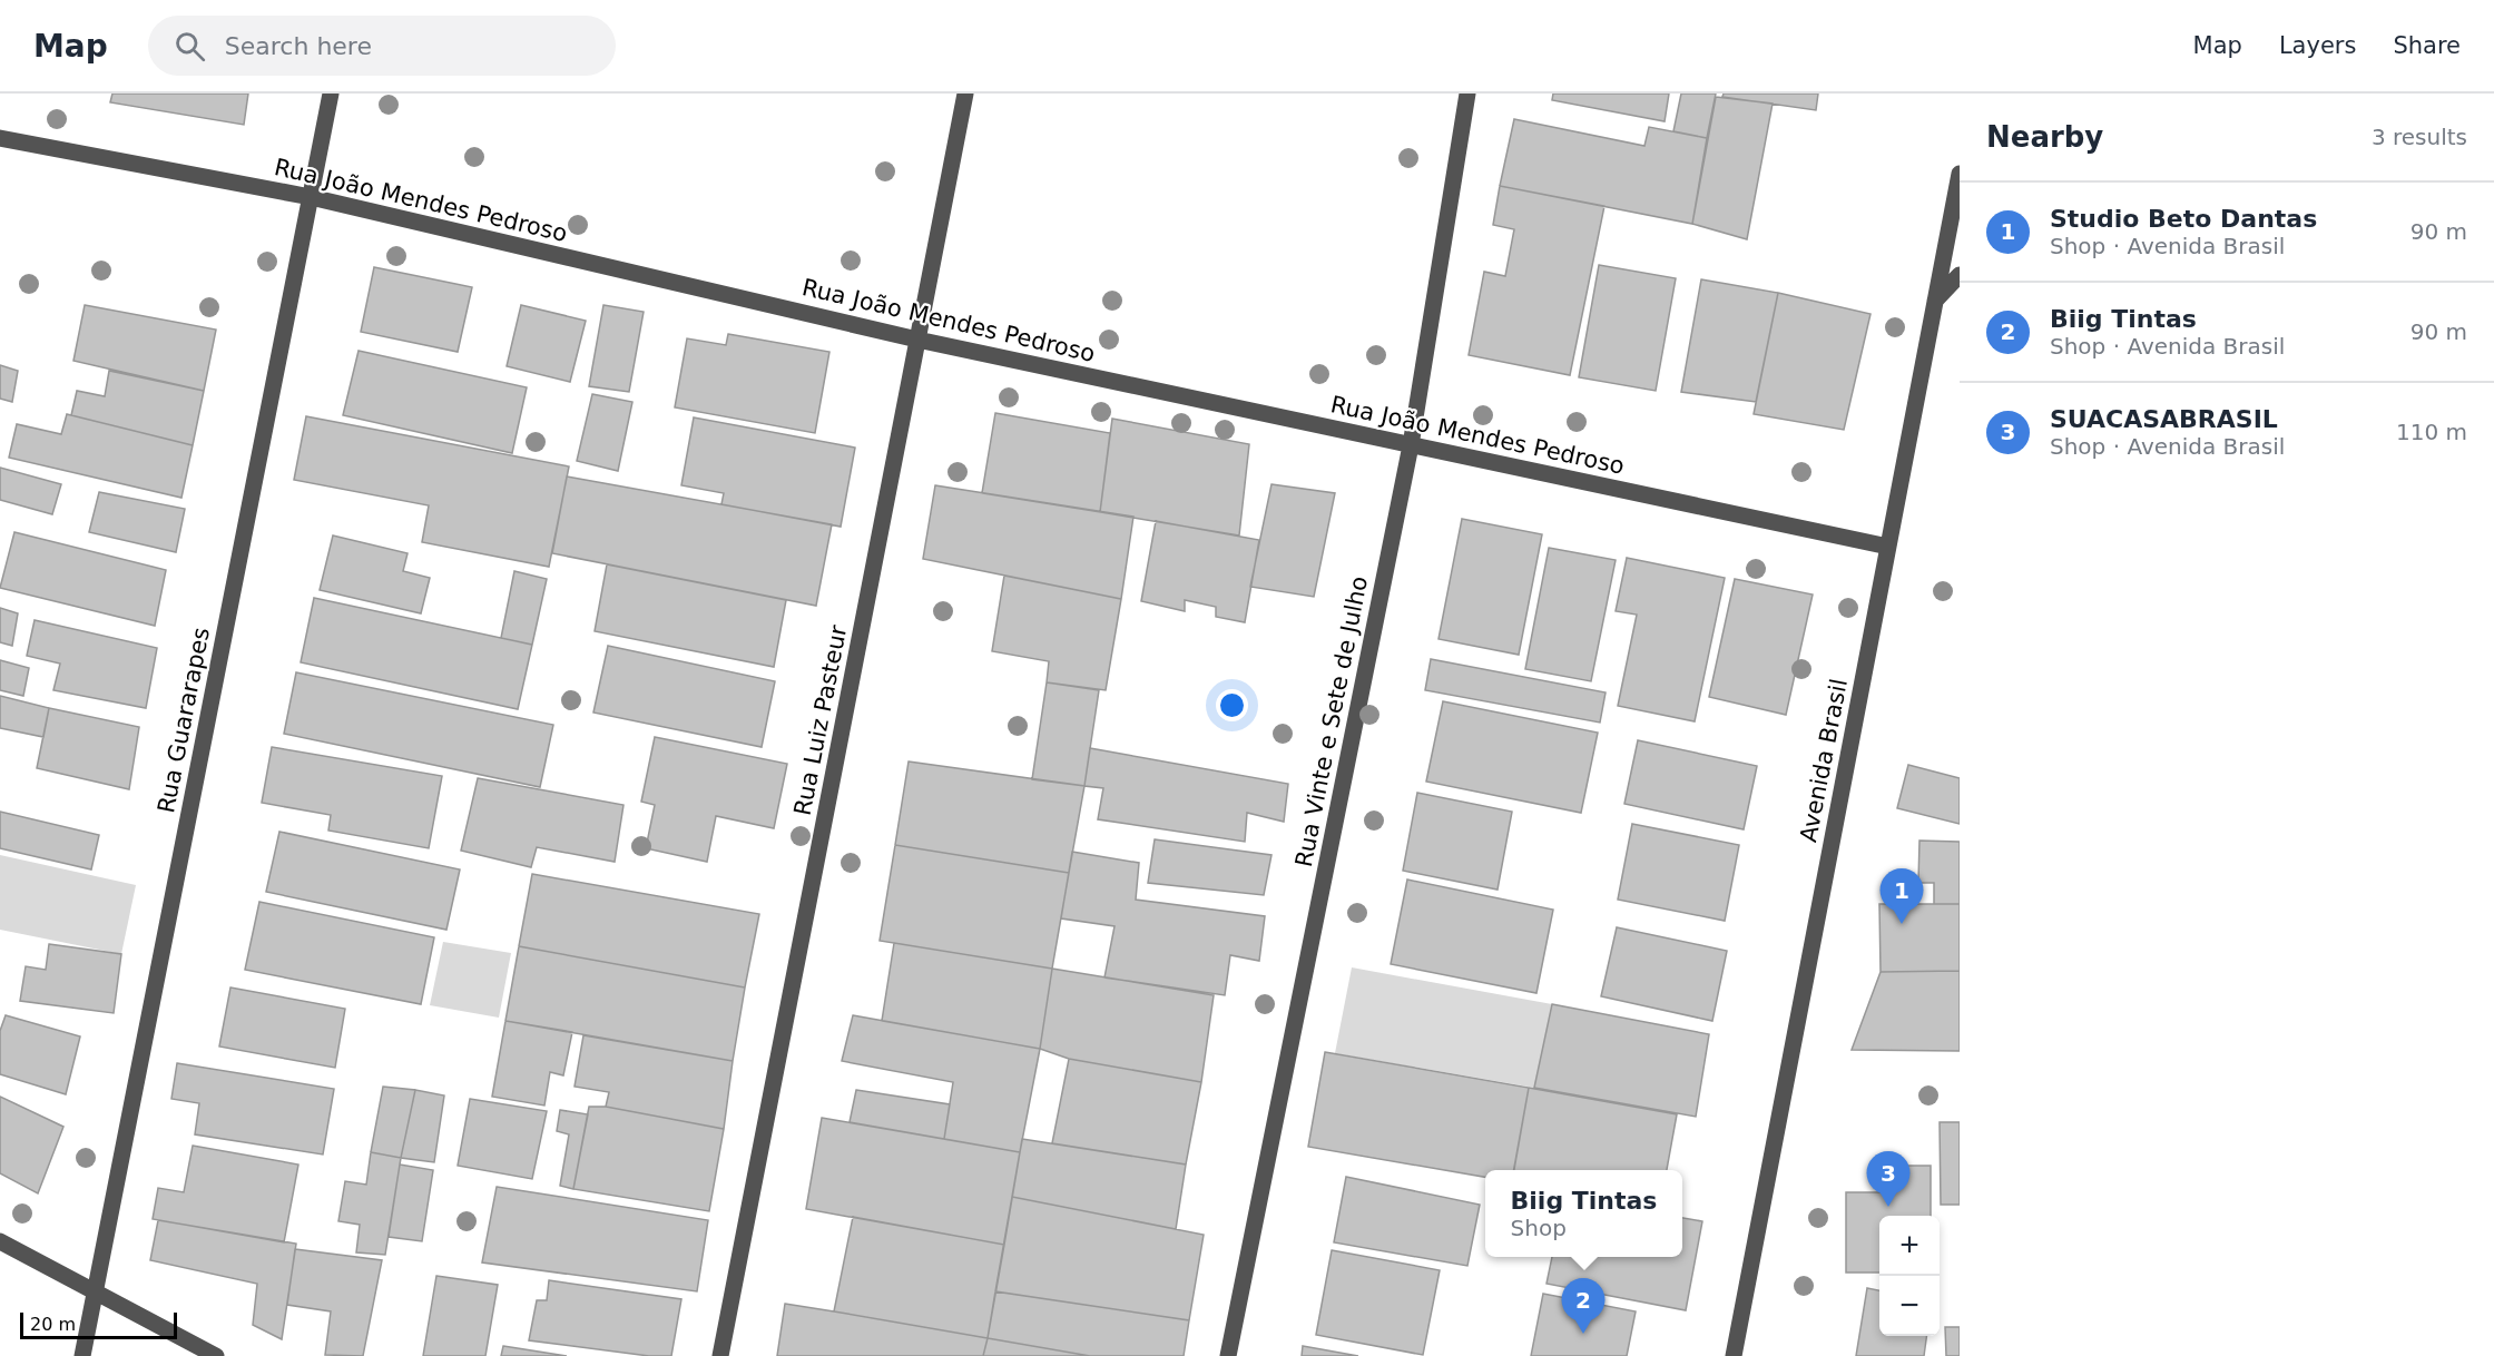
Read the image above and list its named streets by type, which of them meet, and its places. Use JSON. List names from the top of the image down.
{
  "streets": {
    "street": [
      "Rua João Mendes Pedroso",
      "Rua Guararapes",
      "Rua Luiz Pasteur",
      "Rua Vinte e Sete de Julho",
      "Avenida Brasil"
    ]
  },
  "crossings": [
    ["Rua João Mendes Pedroso", "Rua Guararapes"],
    ["Rua João Mendes Pedroso", "Rua Luiz Pasteur"],
    ["Rua João Mendes Pedroso", "Rua Vinte e Sete de Julho"],
    ["Rua João Mendes Pedroso", "Avenida Brasil"]
  ],
  "scale_bar": "20 m",
  "page": {
    "header": "Map",
    "search": "Search here",
    "nav": ["Map", "Layers", "Share"],
    "heading": ["Nearby", "3 results"],
    "list": [
      {
        "mark": "1",
        "name": "Studio Beto Dantas",
        "note": "Shop · Avenida Brasil",
        "value": "90 m"
      },
      {
        "mark": "2",
        "name": "Biig Tintas",
        "note": "Shop · Avenida Brasil",
        "value": "90 m"
      },
      {
        "mark": "3",
        "name": "SUACASABRASIL",
        "note": "Shop · Avenida Brasil",
        "value": "110 m"
      }
    ],
    "pins": ["1", "3", "2"],
    "popup": ["Biig Tintas", "Shop"],
    "map_buttons": ["+", "−"],
    "scale": "20 m"
  }
}
